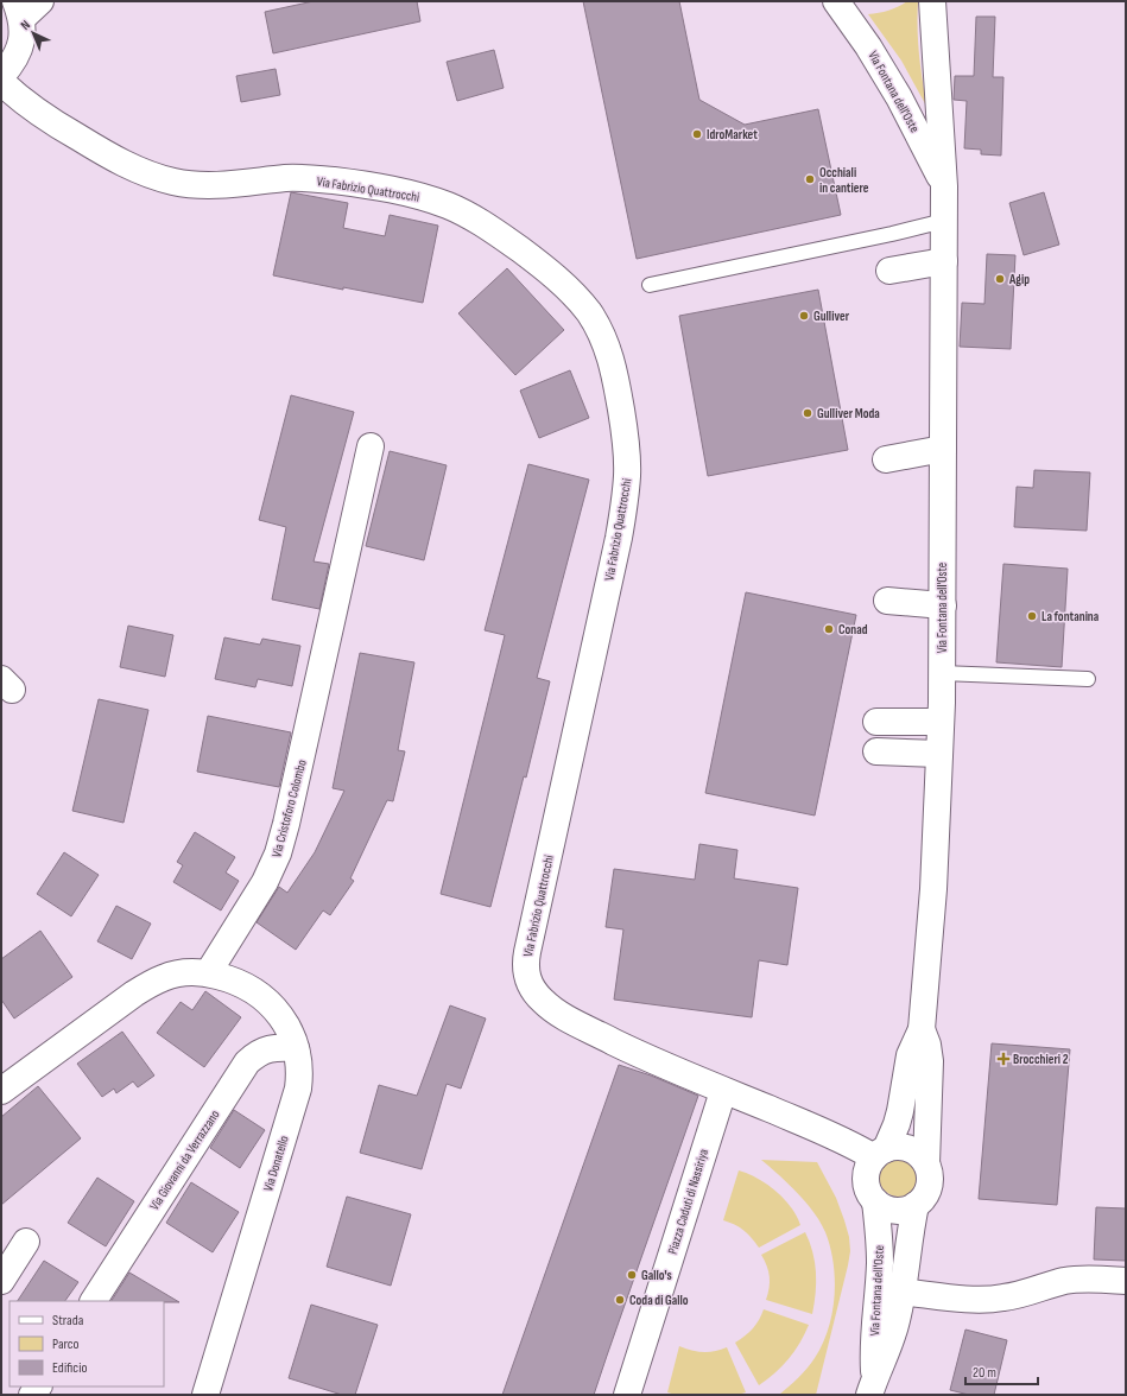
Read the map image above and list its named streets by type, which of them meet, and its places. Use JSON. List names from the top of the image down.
{
  "streets": {
    "street": [
      "Via Fontana dell'Oste",
      "Via Fabrizio Quattrocchi",
      "Via Cristoforo Colombo",
      "Via Giovanni da Verrazzano",
      "Via Donatello",
      "Piazza Caduti di Nassiriya"
    ]
  },
  "crossings": [
    ["Via Fontana dell'Oste", "Via Fabrizio Quattrocchi"],
    ["Via Fabrizio Quattrocchi", "Piazza Caduti di Nassiriya"],
    ["Via Cristoforo Colombo", "Via Donatello"],
    ["Via Giovanni da Verrazzano", "Via Donatello"]
  ],
  "places": {
    "other": [
      "IdroMarket",
      "Occhiali in cantiere",
      "Agip",
      "Gulliver",
      "Gulliver Moda",
      "La fontanina",
      "Conad",
      "Gallo's",
      "Coda di Gallo"
    ],
    "health": ["Brocchieri 2"]
  },
  "legend": ["Strada", "Parco", "Edificio"],
  "scale_bar": "20 m",
  "north": "top left"
}
